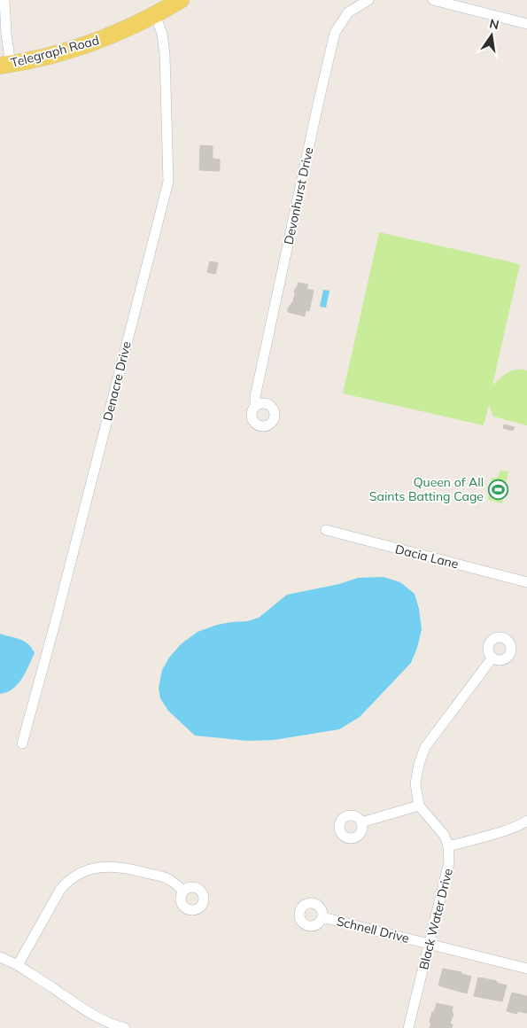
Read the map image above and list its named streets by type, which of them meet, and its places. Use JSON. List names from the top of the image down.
{
  "streets": {
    "main road": ["Telegraph Road"],
    "street": [
      "Devonhurst Drive",
      "Denacre Drive",
      "Dacia Lane",
      "Black Water Drive",
      "Schnell Drive"
    ]
  },
  "crossings": [
    ["Telegraph Road", "Denacre Drive"],
    ["Black Water Drive", "Schnell Drive"]
  ],
  "places": {
    "sports": ["Queen of All Saints Batting Cage"]
  },
  "north": "top"
}
